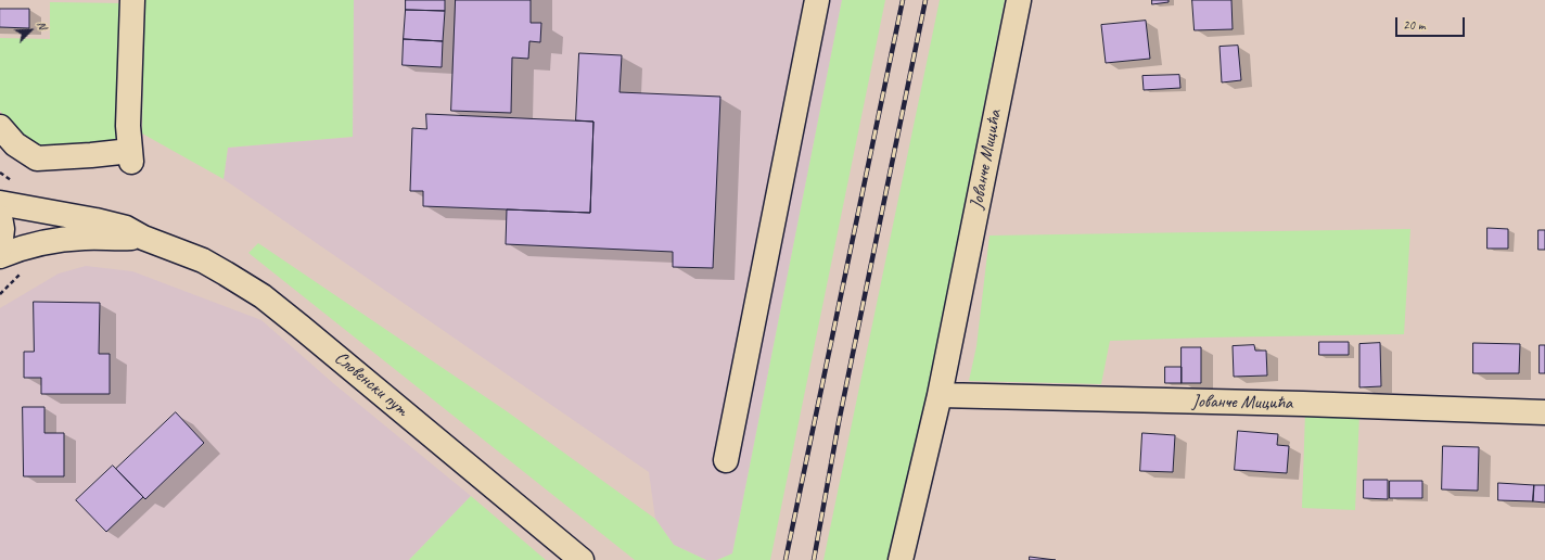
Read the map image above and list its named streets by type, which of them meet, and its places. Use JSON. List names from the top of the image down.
{
  "streets": {
    "street": ["Јованче Мицића", "Словенски пут"]
  },
  "scale_bar": "20 m",
  "north": "top right"
}
